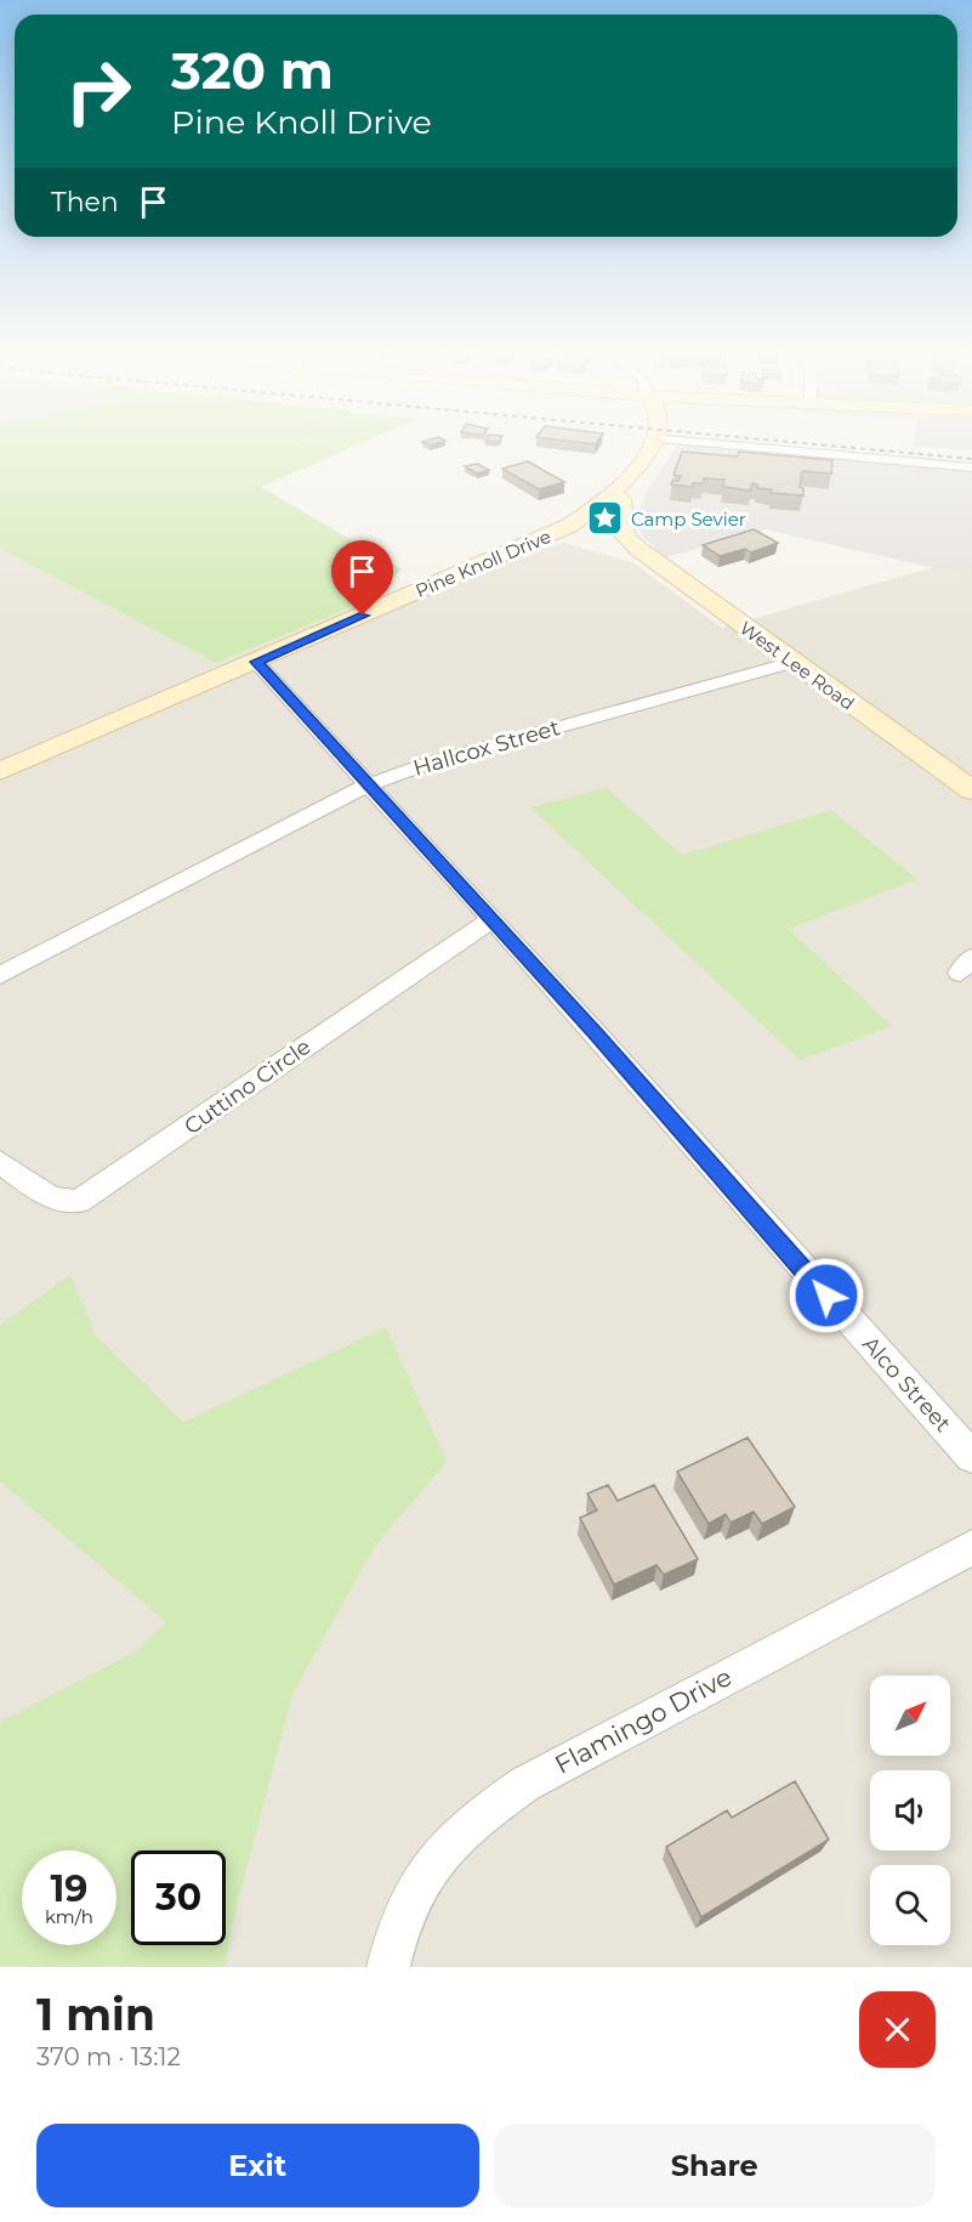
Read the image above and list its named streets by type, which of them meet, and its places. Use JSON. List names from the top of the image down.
{
  "streets": {
    "street": [
      "Pine Knoll Drive",
      "West Lee Road",
      "Hallcox Street",
      "Cuttino Circle",
      "Alco Street",
      "Flamingo Drive"
    ]
  },
  "crossings": [
    ["Pine Knoll Drive", "West Lee Road"],
    ["Pine Knoll Drive", "Alco Street"],
    ["West Lee Road", "Hallcox Street"],
    ["Hallcox Street", "Alco Street"],
    ["Cuttino Circle", "Alco Street"]
  ],
  "places": {
    "place": ["Camp Sevier"]
  },
  "north": "top right",
  "page": {
    "turn": ["320 m", "Pine Knoll Drive"],
    "then": "Then",
    "speed": "19 km/h",
    "limit": "30",
    "heading": ["1 min", "370 m · 13:12"],
    "buttons": ["Exit", "Share"]
  }
}
